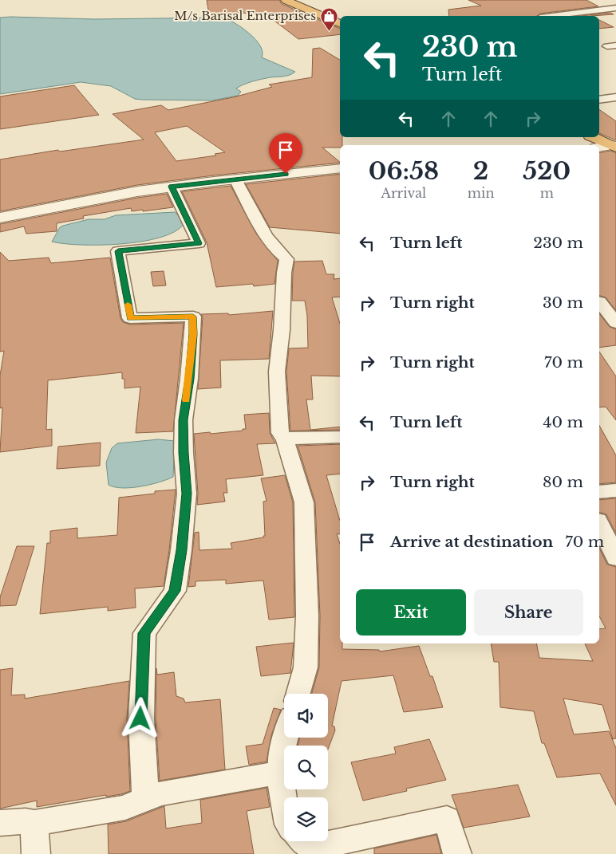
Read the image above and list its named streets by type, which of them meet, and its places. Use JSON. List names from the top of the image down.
{
  "places": {
    "shop": ["M/s Barisal Enterprises"]
  },
  "page": {
    "turn": ["230 m", "Turn left"],
    "eta": [
      "06:58",
      "Arrival",
      "2",
      "min",
      "520",
      "m"
    ],
    "list": [
      {
        "name": "Turn left",
        "value": "230 m"
      },
      {
        "name": "Turn right",
        "value": "30 m"
      },
      {
        "name": "Turn right",
        "value": "70 m"
      },
      {
        "name": "Turn left",
        "value": "40 m"
      },
      {
        "name": "Turn right",
        "value": "80 m"
      },
      {
        "name": "Arrive at destination",
        "value": "70 m"
      }
    ],
    "buttons": ["Exit", "Share"]
  }
}
